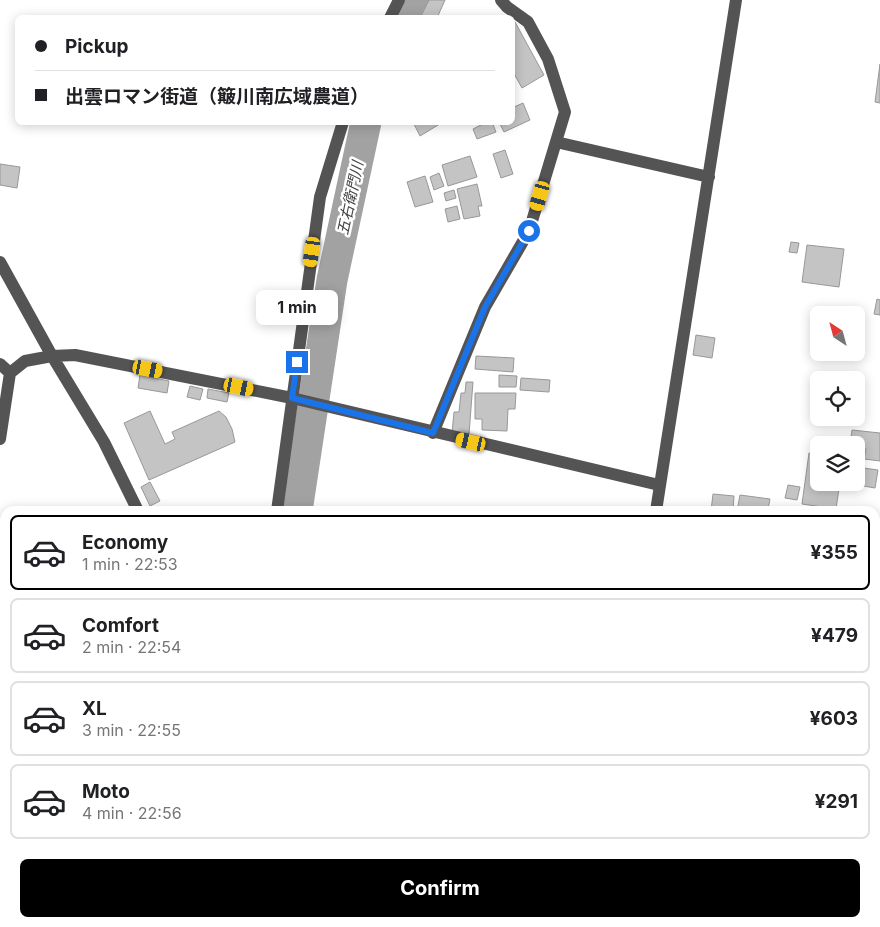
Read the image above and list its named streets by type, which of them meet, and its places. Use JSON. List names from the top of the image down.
{
  "water": ["五右衛門川"],
  "north": "top left",
  "page": {
    "banner": ["Pickup", "出雲ロマン街道（簸川南広域農道）"],
    "bubble": "1 min",
    "list": [
      {
        "name": "Economy",
        "note": "1 min · 22:53",
        "value": "¥355"
      },
      {
        "name": "Comfort",
        "note": "2 min · 22:54",
        "value": "¥479"
      },
      {
        "name": "XL",
        "note": "3 min · 22:55",
        "value": "¥603"
      },
      {
        "name": "Moto",
        "note": "4 min · 22:56",
        "value": "¥291"
      }
    ],
    "buttons": "Confirm"
  }
}
